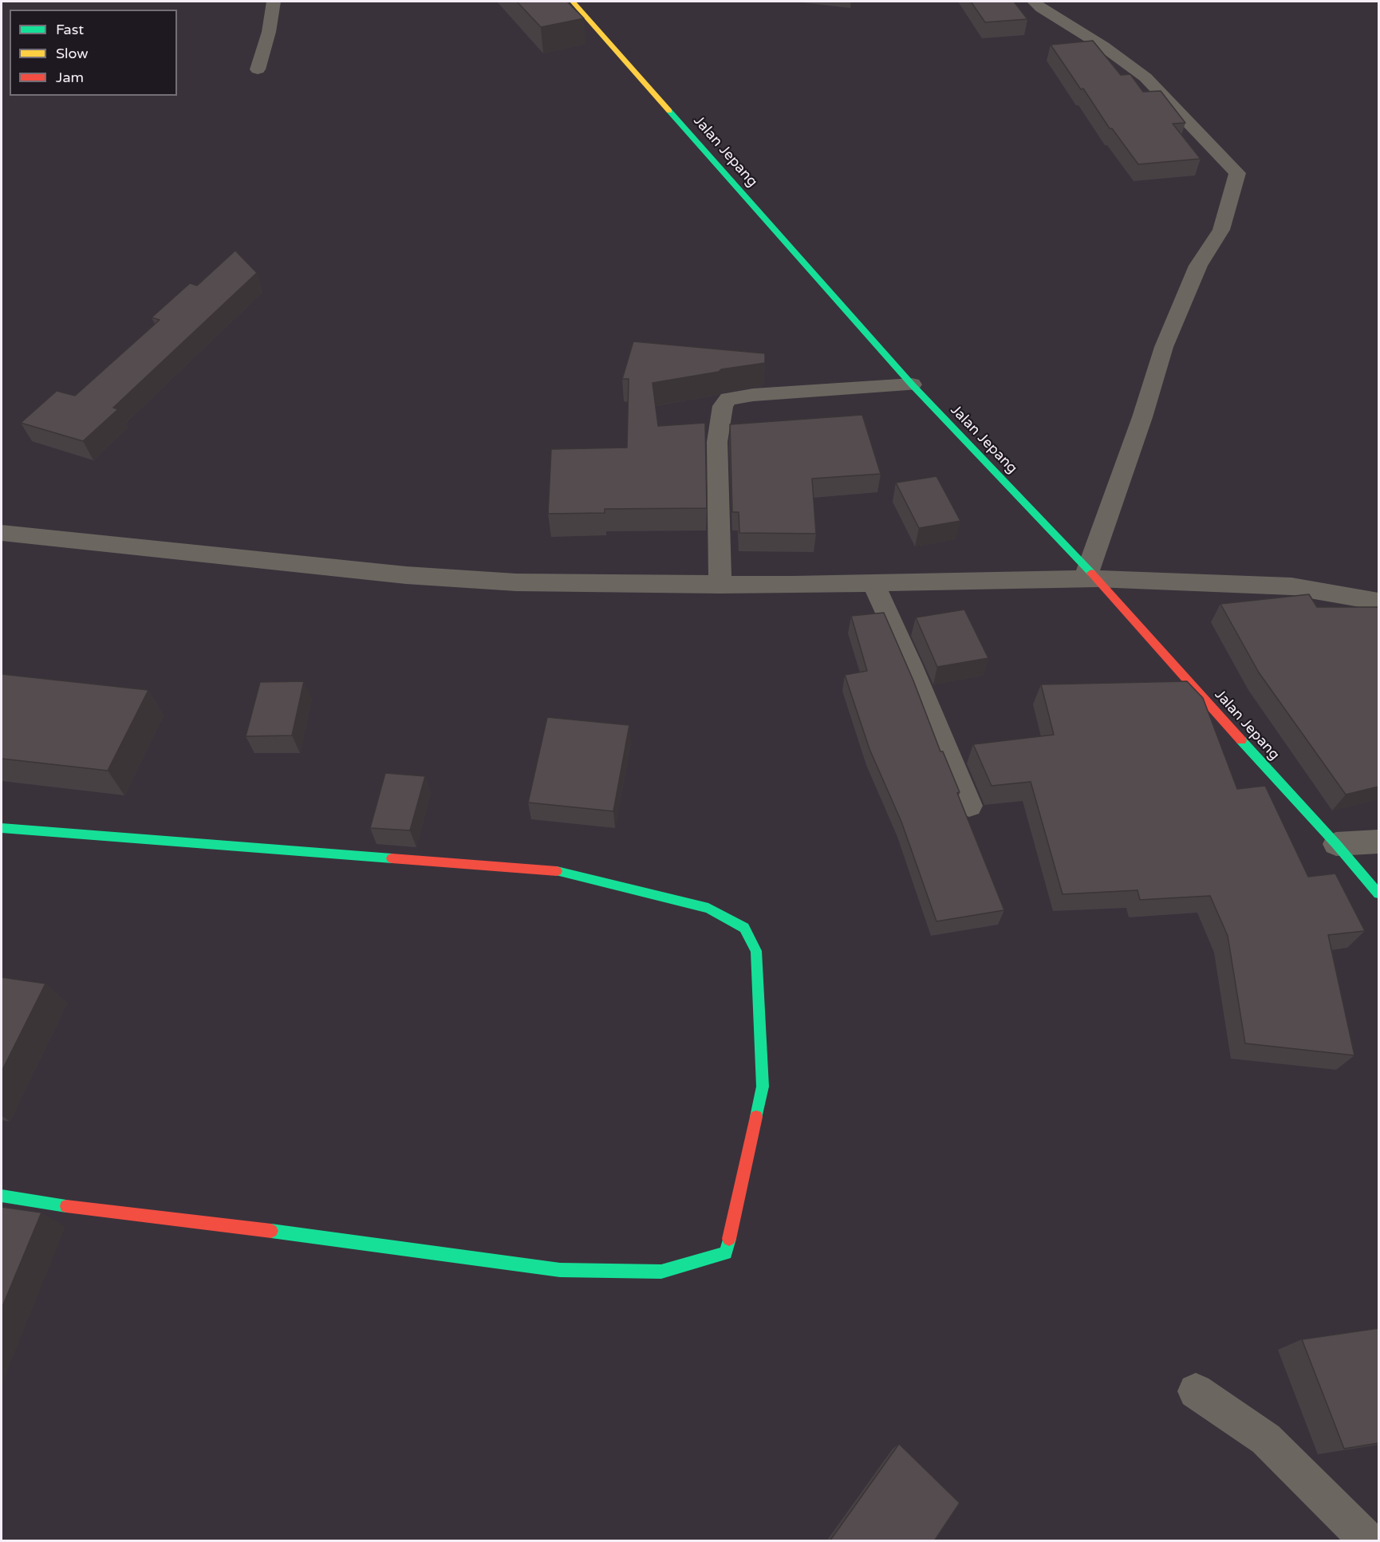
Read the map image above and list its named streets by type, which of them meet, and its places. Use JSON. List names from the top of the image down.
{
  "streets": {
    "street": ["Jalan Jepang"]
  },
  "legend": ["Fast", "Slow", "Jam"]
}
